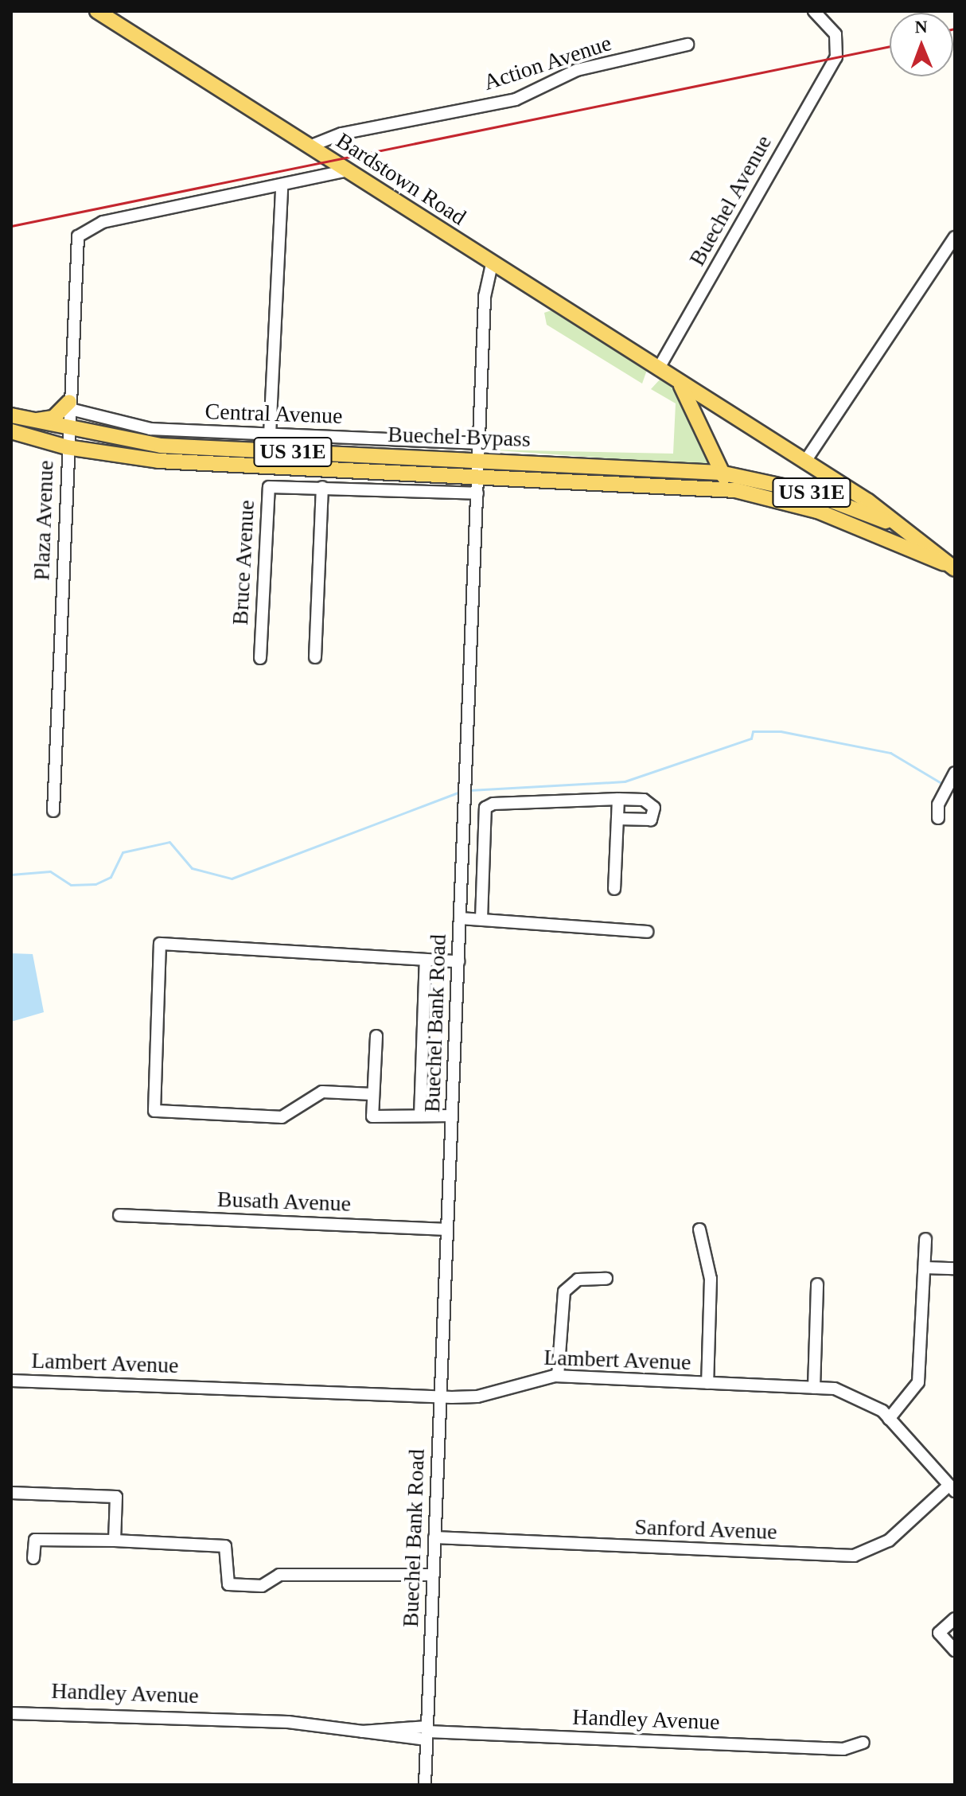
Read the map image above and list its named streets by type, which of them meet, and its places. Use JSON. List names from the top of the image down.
{
  "streets": {
    "main road": ["Bardstown Road", "Buechel Bypass", "US 31E"],
    "street": [
      "Action Avenue",
      "Buechel Avenue",
      "Central Avenue",
      "Plaza Avenue",
      "Bruce Avenue",
      "Buechel Bank Road",
      "Busath Avenue",
      "Lambert Avenue",
      "Sanford Avenue",
      "Handley Avenue"
    ]
  },
  "crossings": [
    ["Action Avenue", "Bardstown Road"],
    ["Bardstown Road", "Buechel Avenue"],
    ["Bardstown Road", "Buechel Bypass"],
    ["Bardstown Road", "Buechel Bank Road"],
    ["Central Avenue", "Plaza Avenue"],
    ["Central Avenue", "Buechel Bank Road"],
    ["Buechel Bypass", "Plaza Avenue"],
    ["Buechel Bypass", "Buechel Bank Road"],
    ["Bruce Avenue", "Buechel Bank Road"],
    ["Buechel Bank Road", "Busath Avenue"],
    ["Buechel Bank Road", "Lambert Avenue"],
    ["Buechel Bank Road", "Sanford Avenue"],
    ["Buechel Bank Road", "Handley Avenue"],
    ["Lambert Avenue", "Sanford Avenue"]
  ],
  "north": "top"
}
